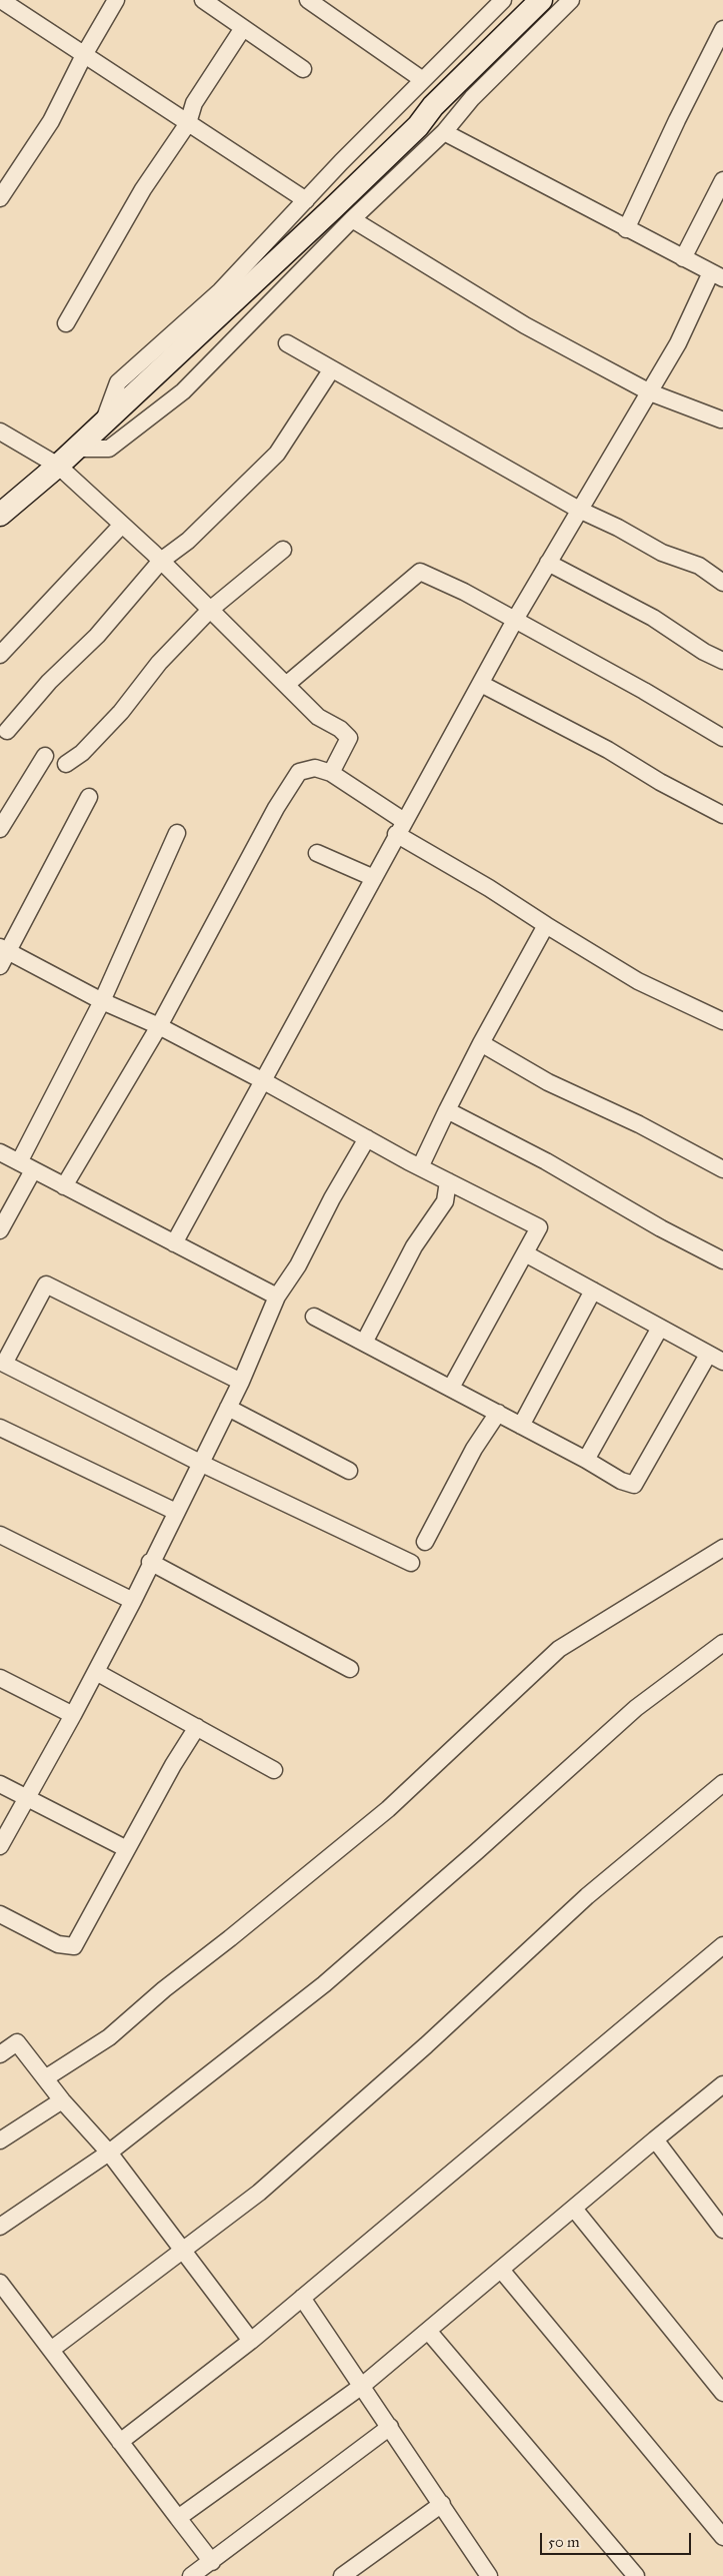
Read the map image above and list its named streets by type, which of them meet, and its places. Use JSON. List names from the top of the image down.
{
  "scale_bar": "50 m"
}
